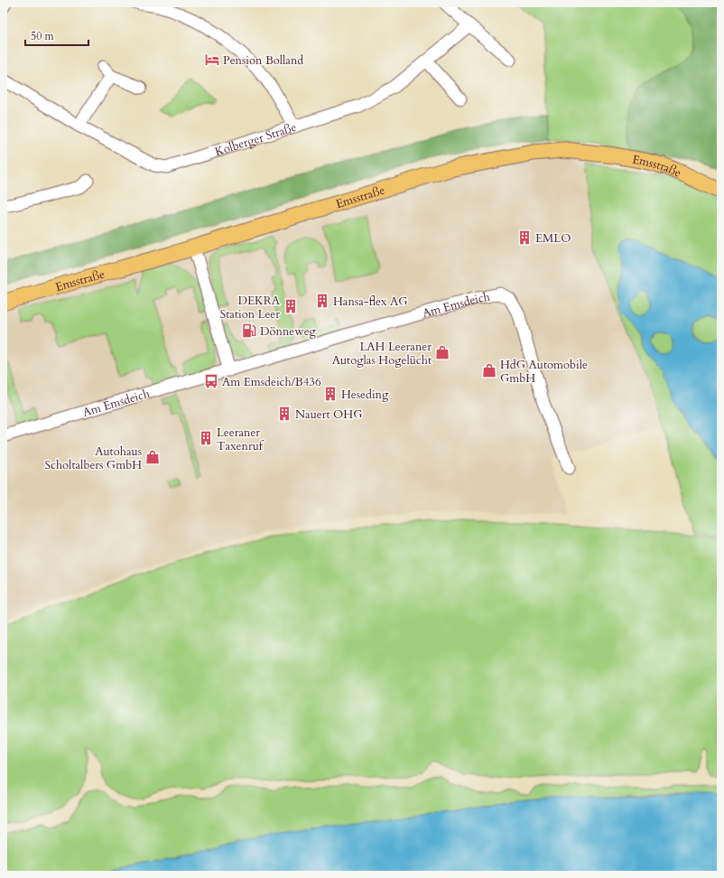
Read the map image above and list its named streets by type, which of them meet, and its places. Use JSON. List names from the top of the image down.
{
  "streets": {
    "main road": ["Emsstraße"],
    "street": ["Kolberger Straße", "Am Emsdeich"]
  },
  "places": {
    "hotel": ["Pension Bolland"],
    "building": [
      "EMLO",
      "Hansa-flex AG",
      "DEKRA Station Leer",
      "Heseding",
      "Nauert OHG",
      "Leeraner Taxenruf"
    ],
    "fuel station": ["Dönneweg"],
    "shop": ["LAH Leeraner Autoglas Hogelücht", "HdG Automobile GmbH", "Autohaus Scholtalbers GmbH"],
    "bus stop": ["Am Emsdeich/B436"]
  },
  "scale_bar": "50 m"
}
